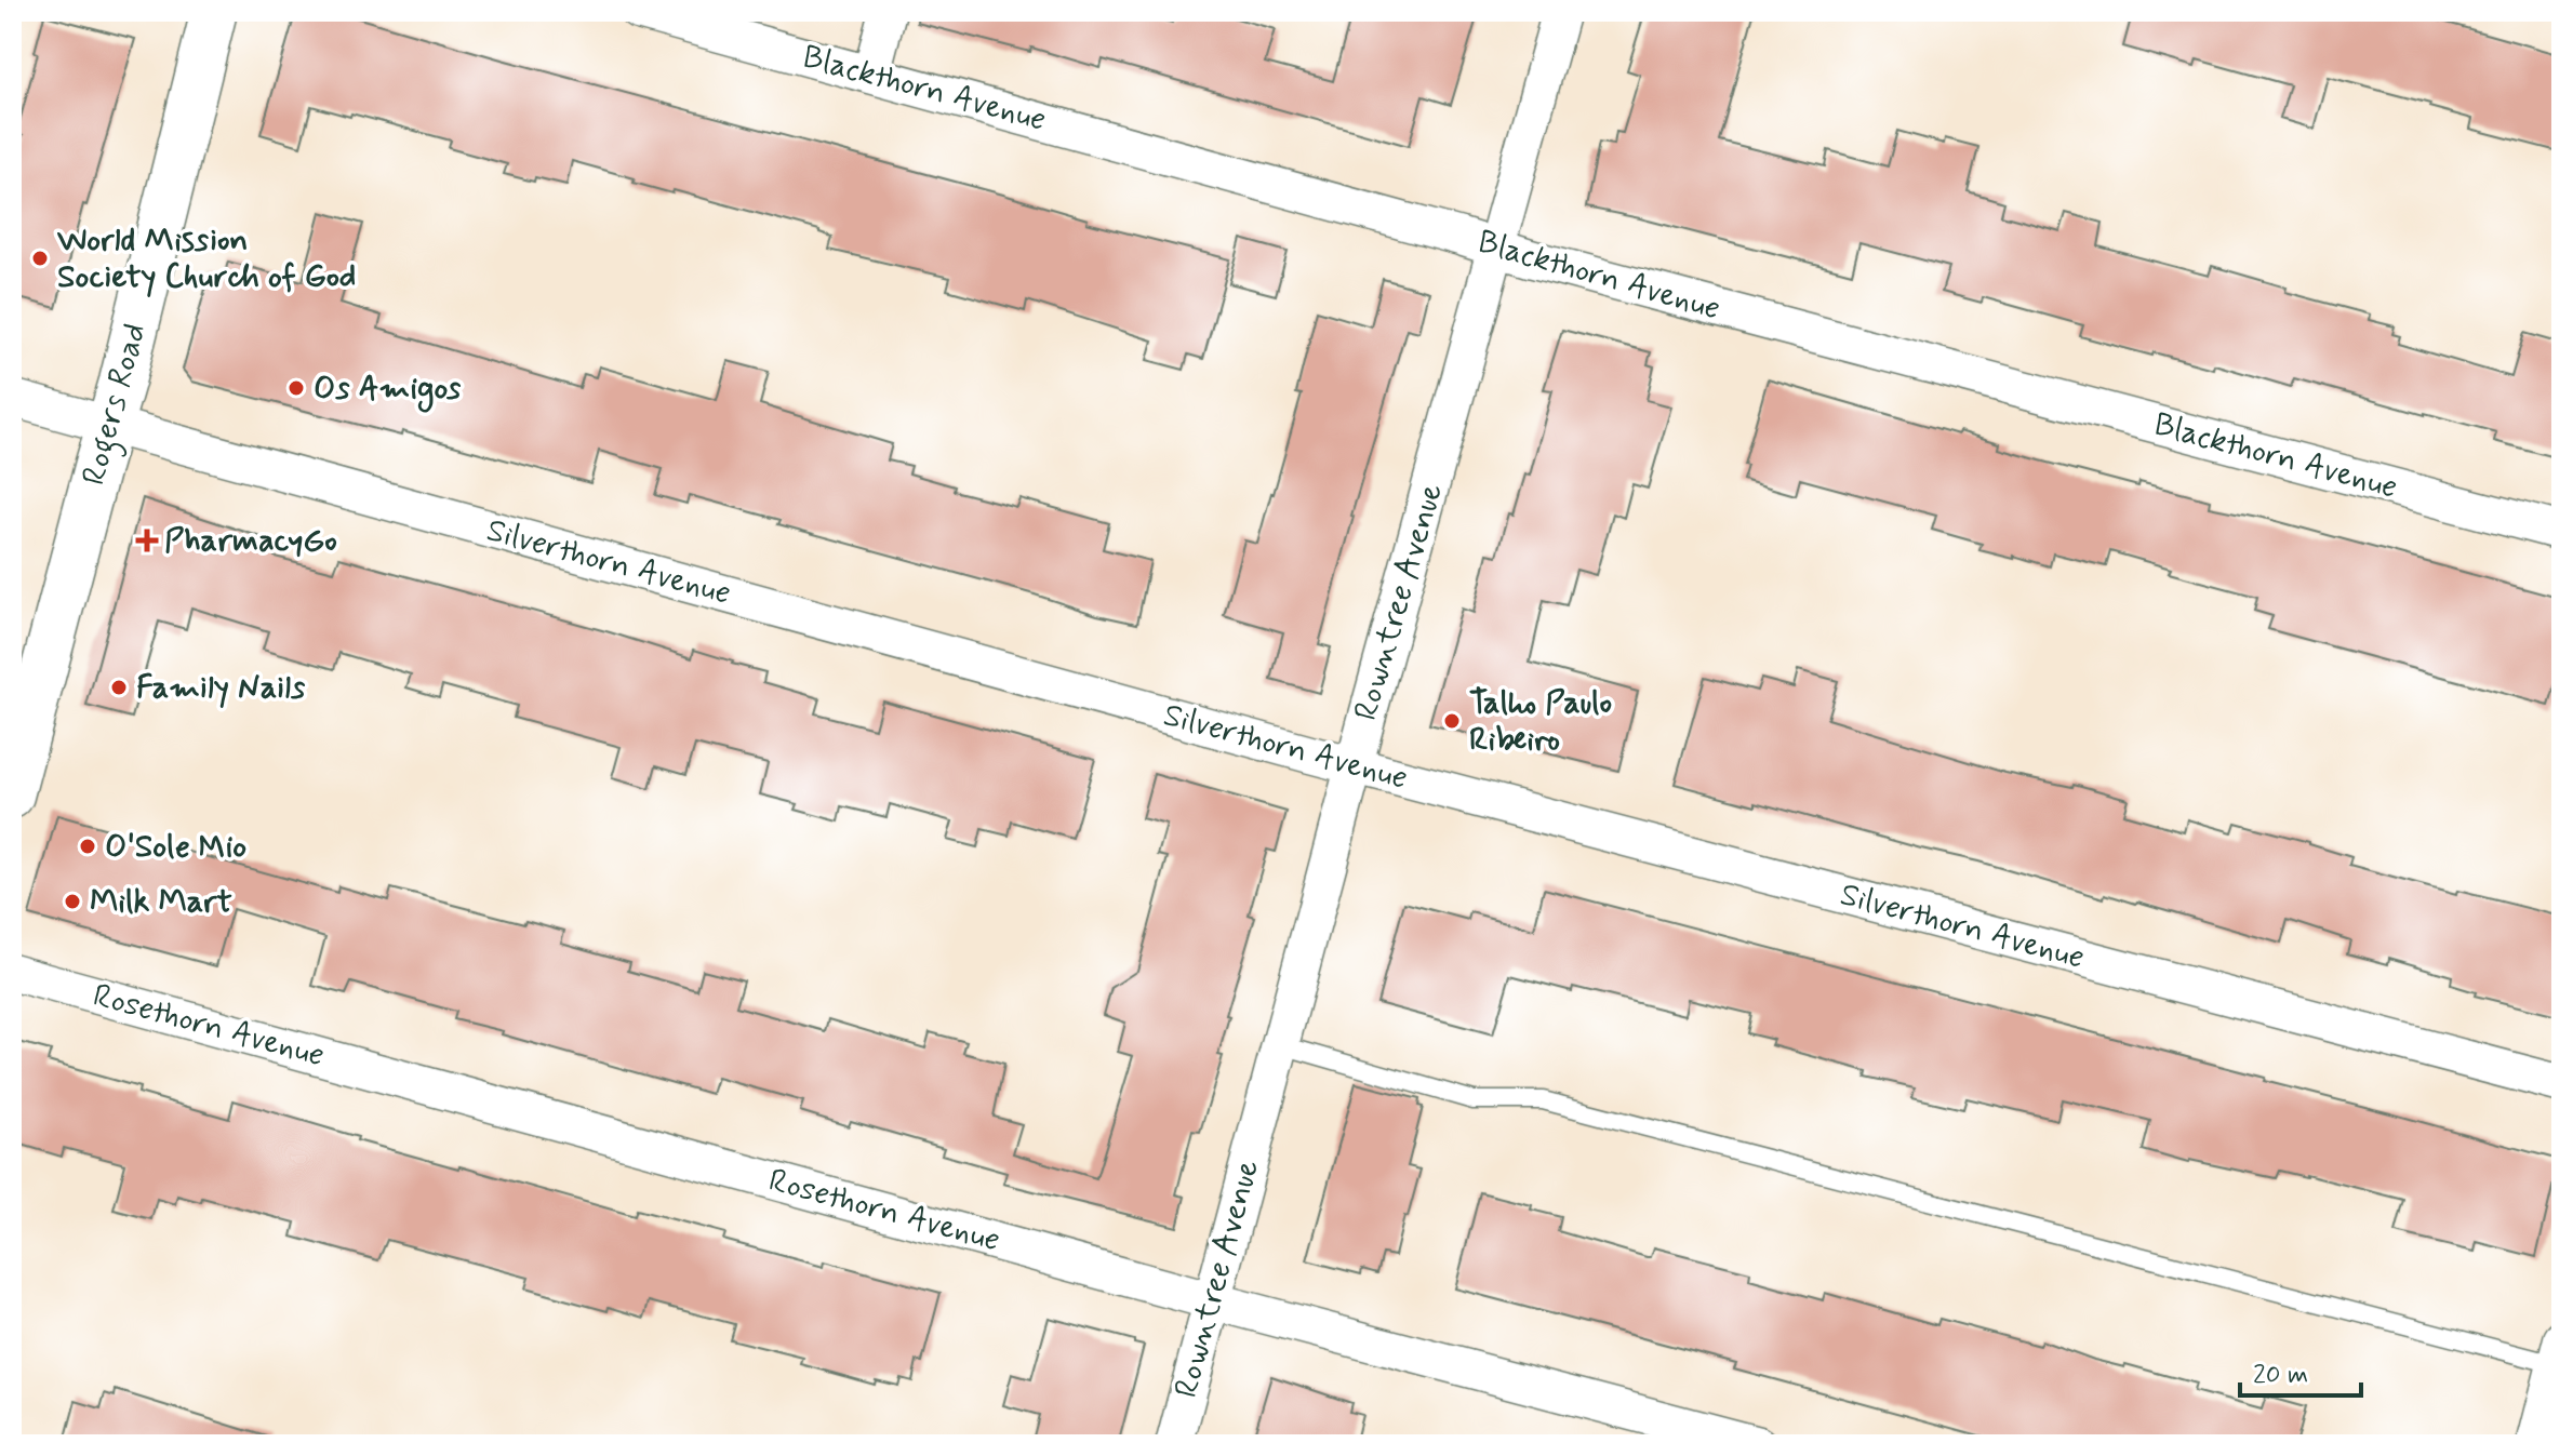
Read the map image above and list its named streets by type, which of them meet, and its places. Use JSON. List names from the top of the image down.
{
  "streets": {
    "street": [
      "Blackthorn Avenue",
      "Rogers Road",
      "Silverthorn Avenue",
      "Rowntree Avenue",
      "Rosethorn Avenue"
    ]
  },
  "crossings": [
    ["Blackthorn Avenue", "Rowntree Avenue"],
    ["Rogers Road", "Silverthorn Avenue"],
    ["Silverthorn Avenue", "Rowntree Avenue"],
    ["Rowntree Avenue", "Rosethorn Avenue"]
  ],
  "places": {
    "other": [
      "World Mission Society Church of God",
      "Os Amigos",
      "Family Nails",
      "Talho Paulo Ribeiro",
      "O'Sole Mio",
      "Milk Mart"
    ],
    "health": ["PharmacyGo"]
  },
  "scale_bar": "20 m"
}
